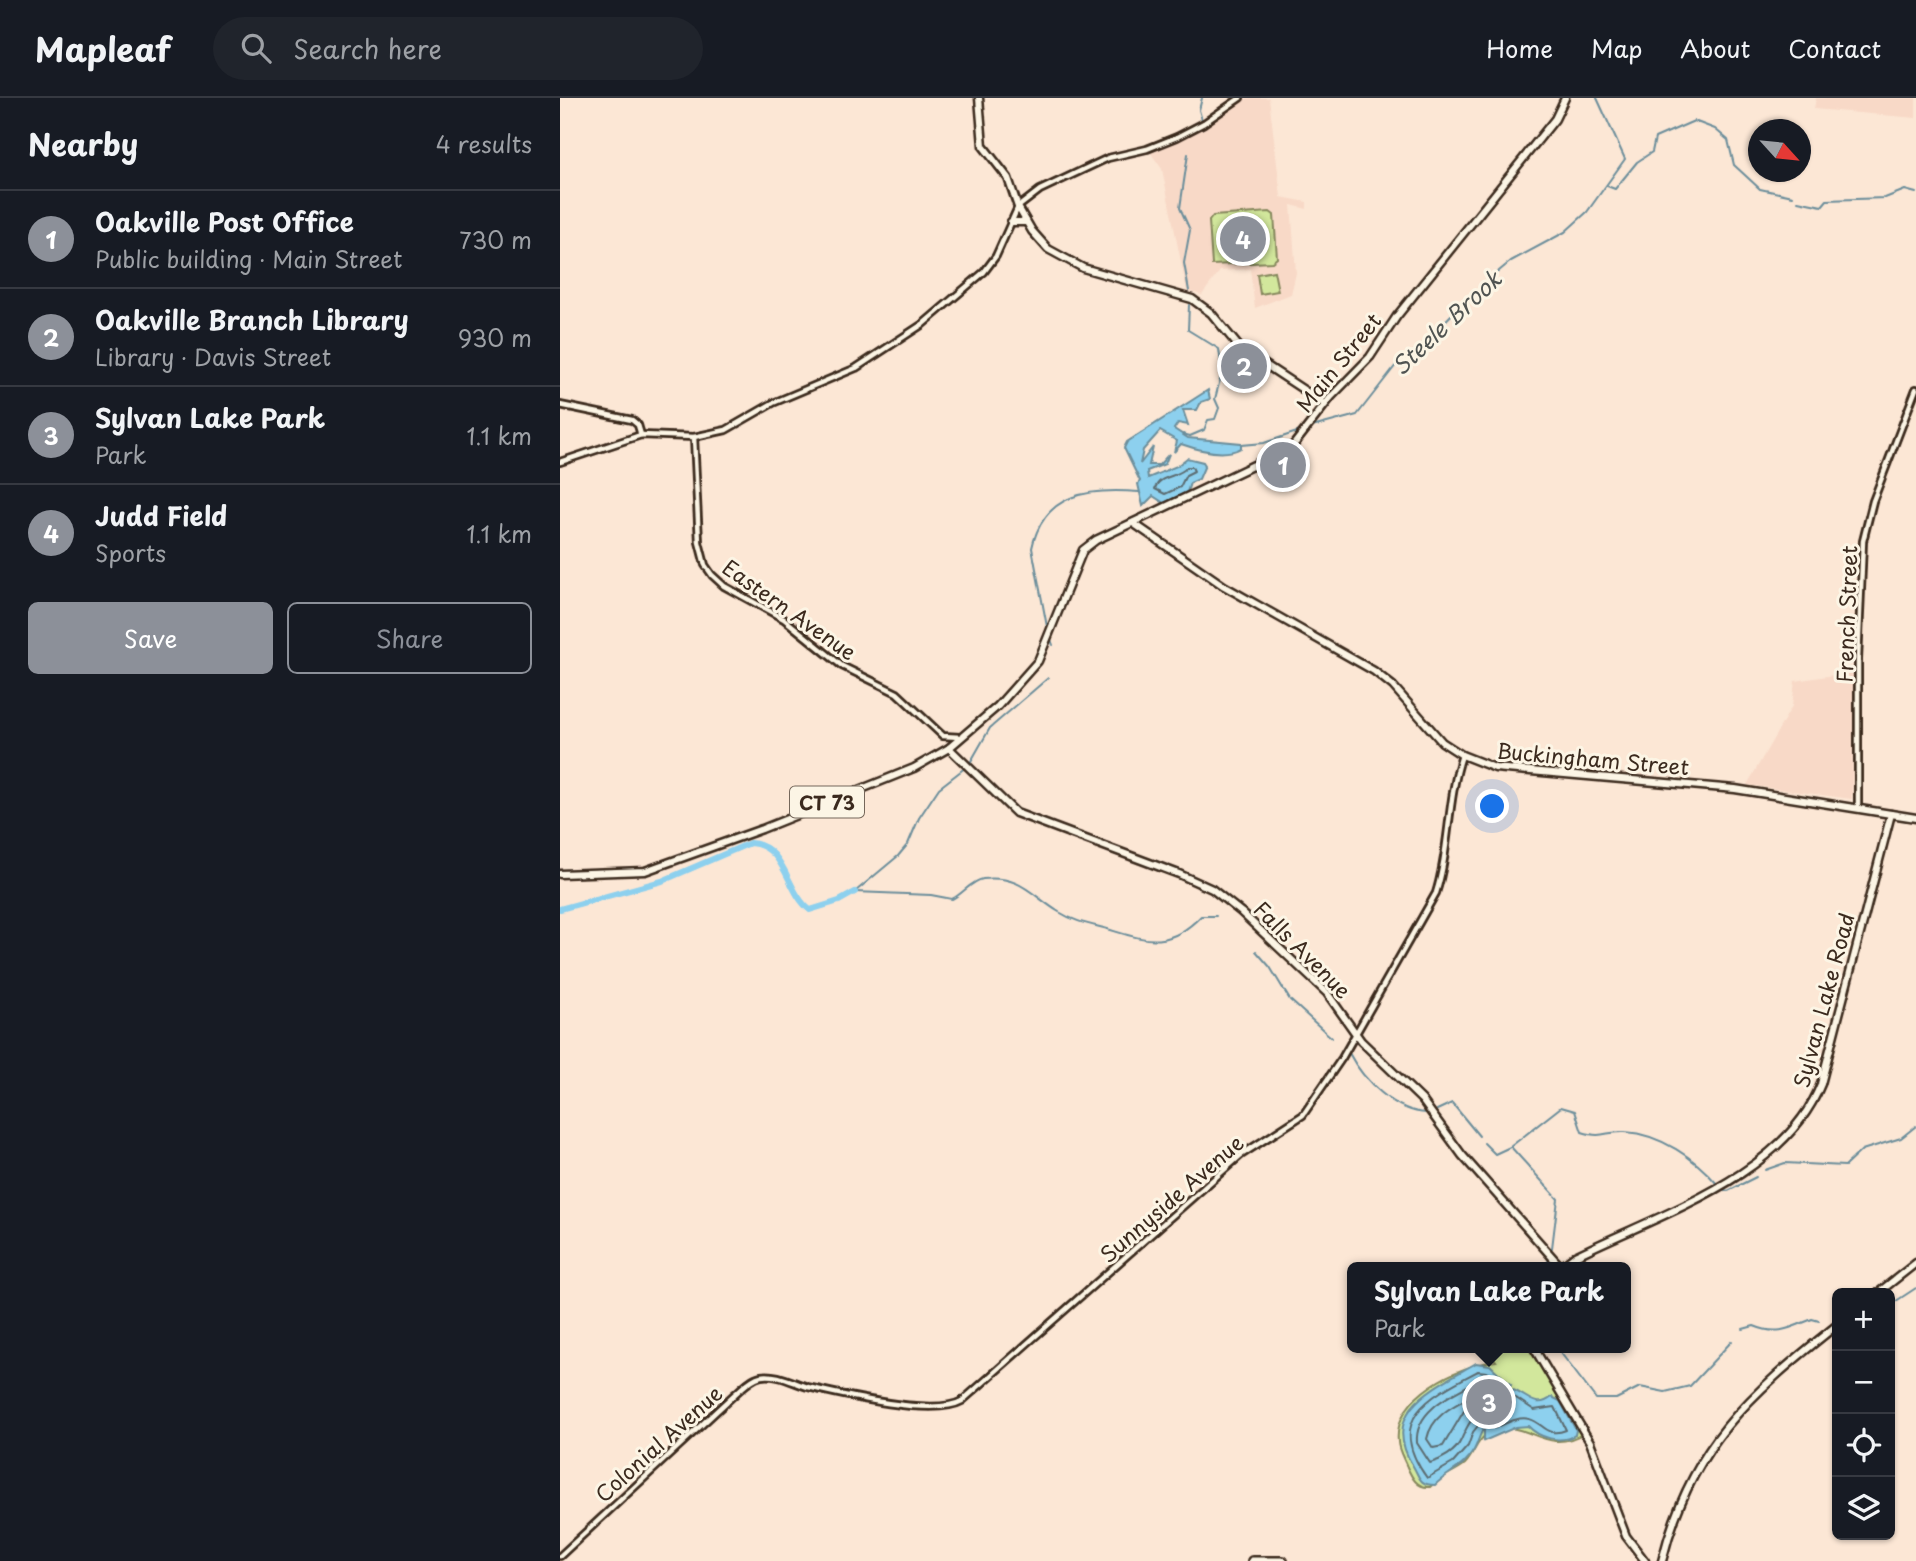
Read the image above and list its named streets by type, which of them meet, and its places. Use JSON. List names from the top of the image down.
{
  "streets": {
    "main road": [
      "Main Street",
      "Buckingham Street",
      "CT 73",
      "Falls Avenue",
      "Sylvan Lake Road"
    ],
    "street": [
      "Eastern Avenue",
      "French Street",
      "Sunnyside Avenue",
      "Colonial Avenue"
    ]
  },
  "crossings": [
    ["Main Street", "Eastern Avenue"],
    ["Main Street", "Buckingham Street"],
    ["Main Street", "CT 73"],
    ["Eastern Avenue", "CT 73"],
    ["French Street", "Buckingham Street"],
    ["Buckingham Street", "Sylvan Lake Road"],
    ["Buckingham Street", "Sunnyside Avenue"],
    ["CT 73", "Falls Avenue"],
    ["Falls Avenue", "Sunnyside Avenue"],
    ["Sunnyside Avenue", "Colonial Avenue"]
  ],
  "water": ["Steele Brook"],
  "north": "bottom right",
  "page": {
    "header": "Mapleaf",
    "search": "Search here",
    "nav": [
      "Home",
      "Map",
      "About",
      "Contact"
    ],
    "heading": ["Nearby", "4 results"],
    "list": [
      {
        "mark": "1",
        "name": "Oakville Post Office",
        "note": "Public building · Main Street",
        "value": "730 m"
      },
      {
        "mark": "2",
        "name": "Oakville Branch Library",
        "note": "Library · Davis Street",
        "value": "930 m"
      },
      {
        "mark": "3",
        "name": "Sylvan Lake Park",
        "note": "Park",
        "value": "1.1 km"
      },
      {
        "mark": "4",
        "name": "Judd Field",
        "note": "Sports",
        "value": "1.1 km"
      }
    ],
    "pins": [
      "4",
      "2",
      "1",
      "3"
    ],
    "buttons": ["Save", "Share"],
    "popup": ["Sylvan Lake Park", "Park"],
    "map_buttons": ["+", "−"]
  }
}
